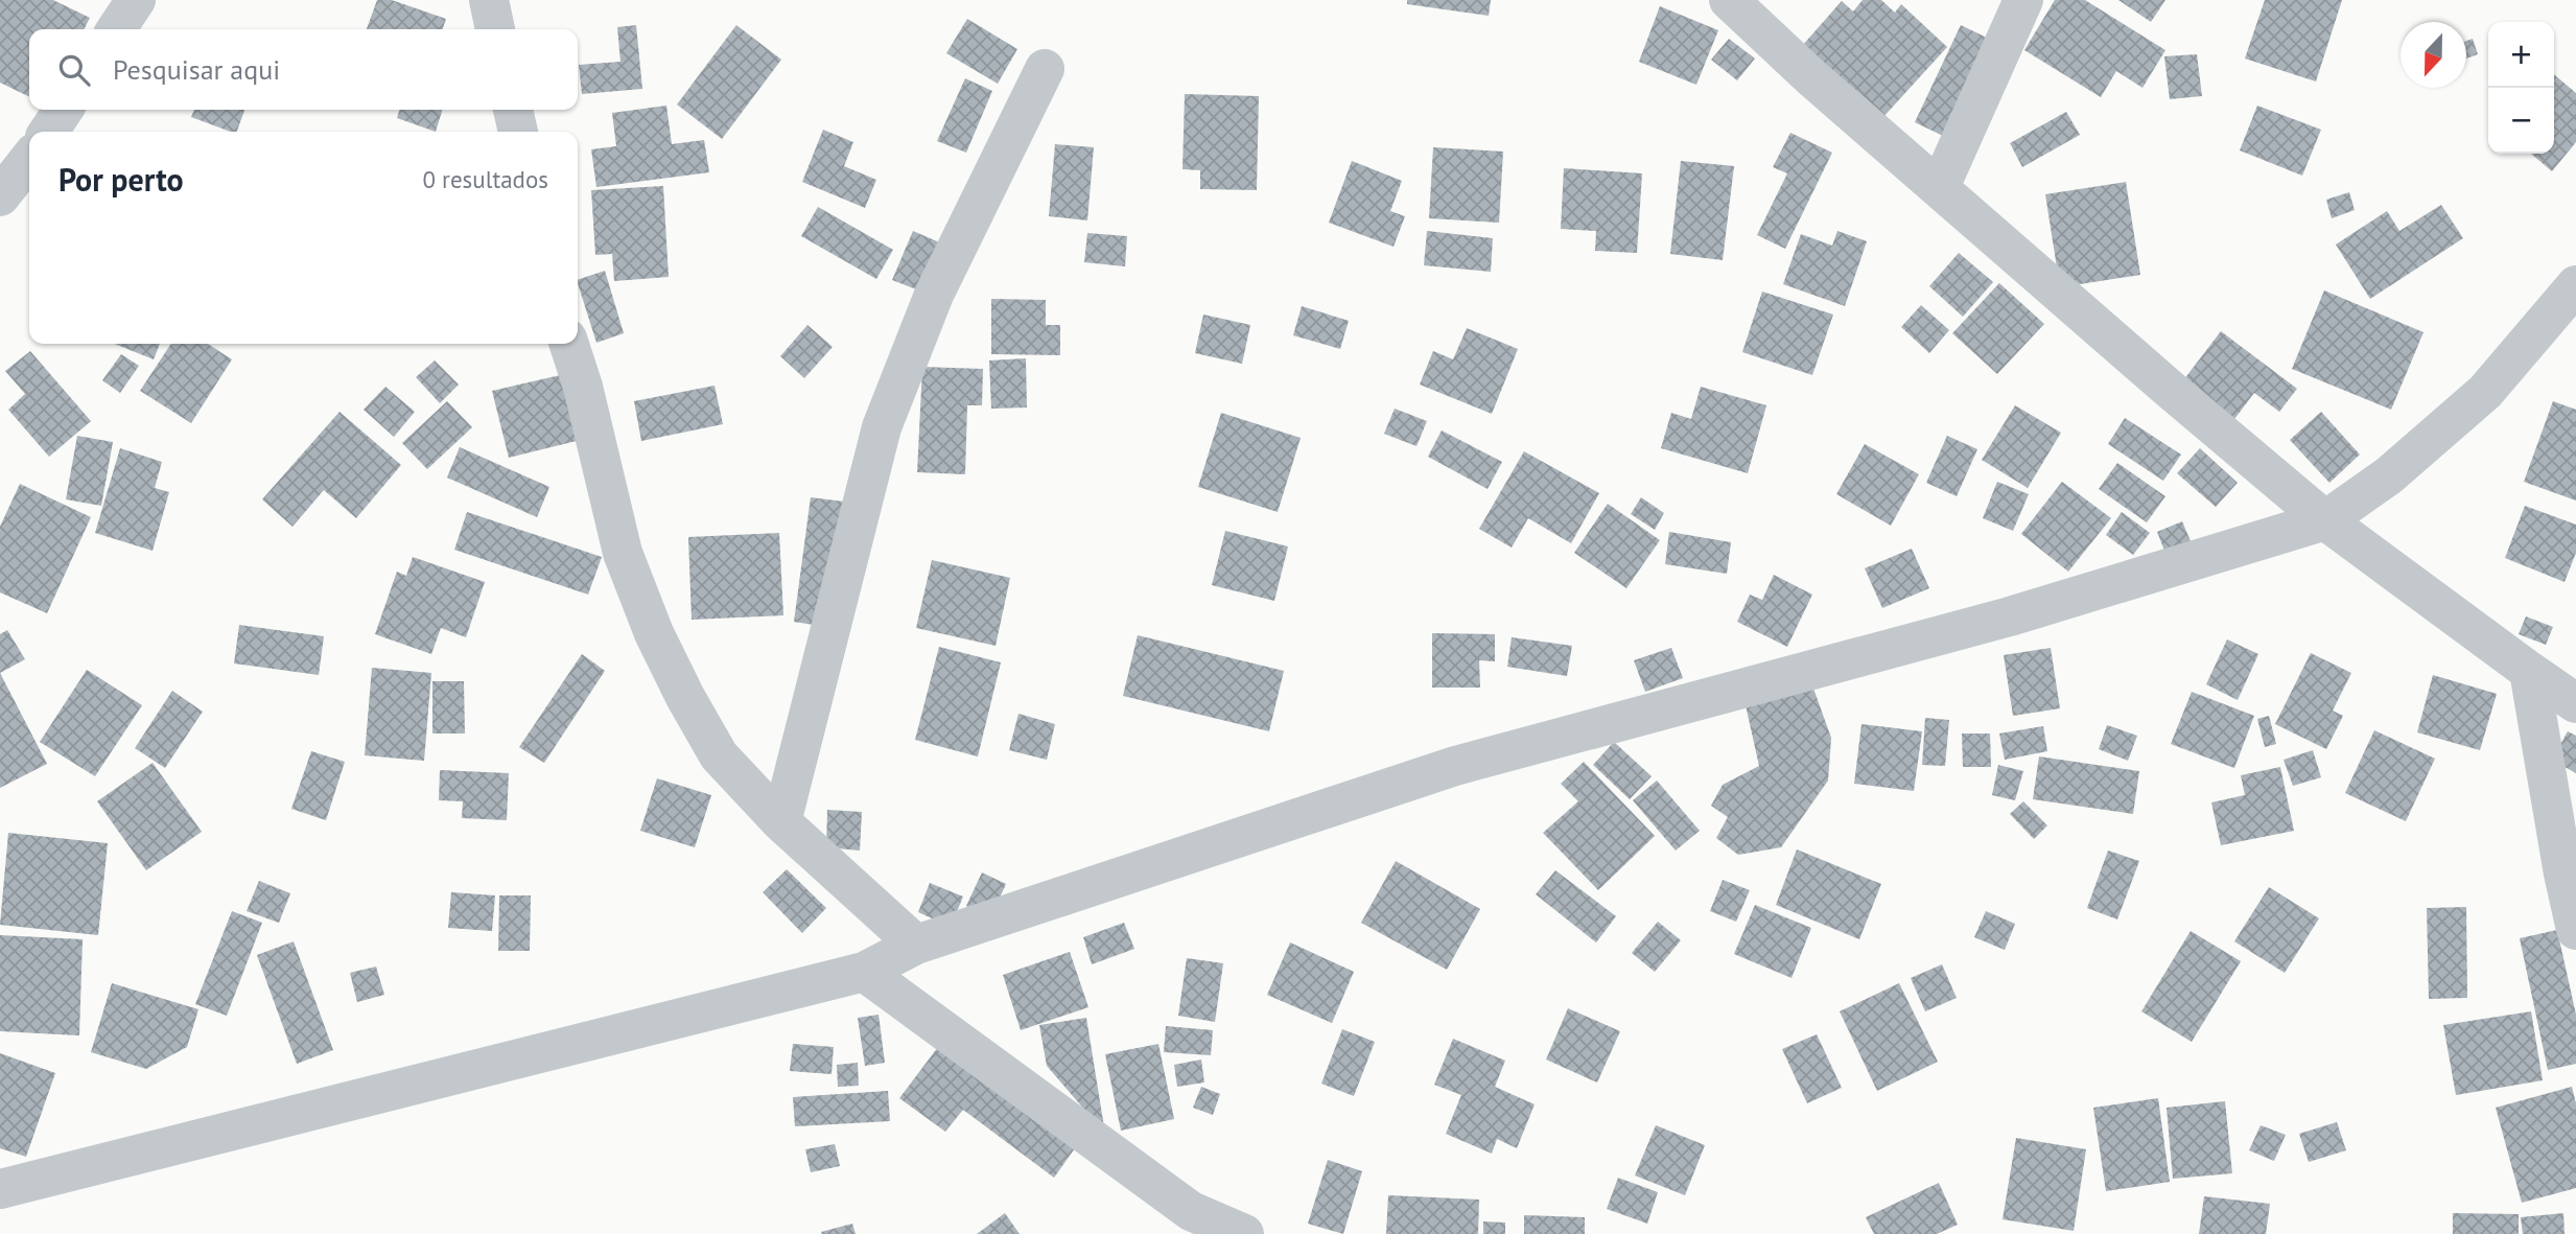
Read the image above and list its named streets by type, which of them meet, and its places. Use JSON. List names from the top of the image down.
{
  "north": "bottom",
  "page": {
    "map_buttons": ["+", "−"],
    "search": "Pesquisar aqui",
    "heading": ["Por perto", "0 resultados"]
  }
}
